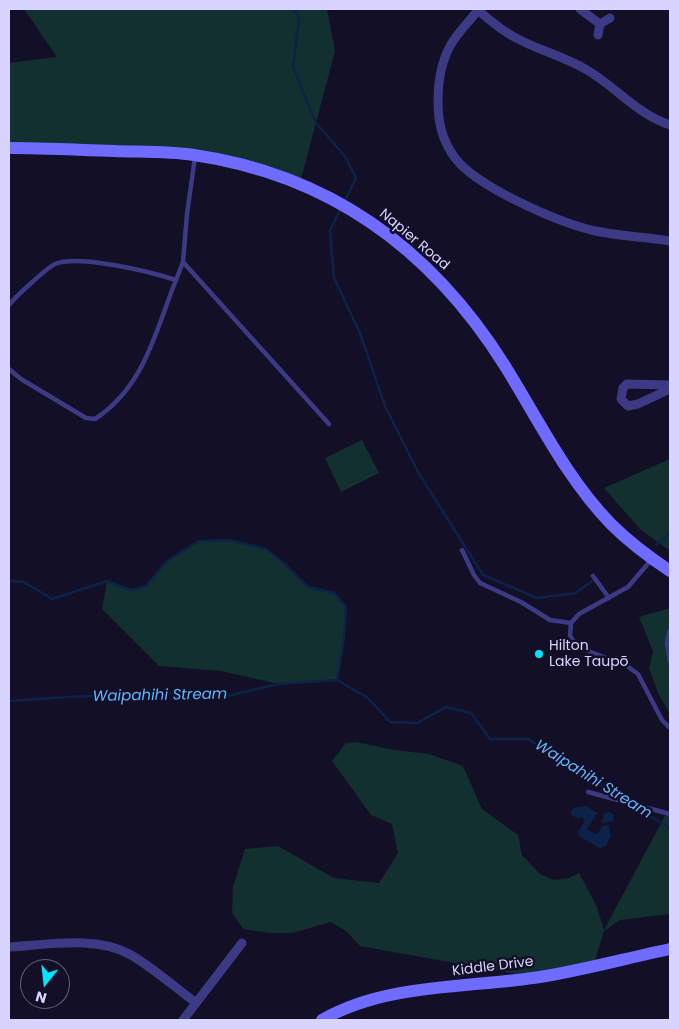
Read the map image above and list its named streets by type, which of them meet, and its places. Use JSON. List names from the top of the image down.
{
  "streets": {
    "main road": ["Napier Road", "Kiddle Drive"]
  },
  "water": ["Waipahihi Stream"],
  "places": ["Hilton Lake Taupō"],
  "north": "bottom"
}
